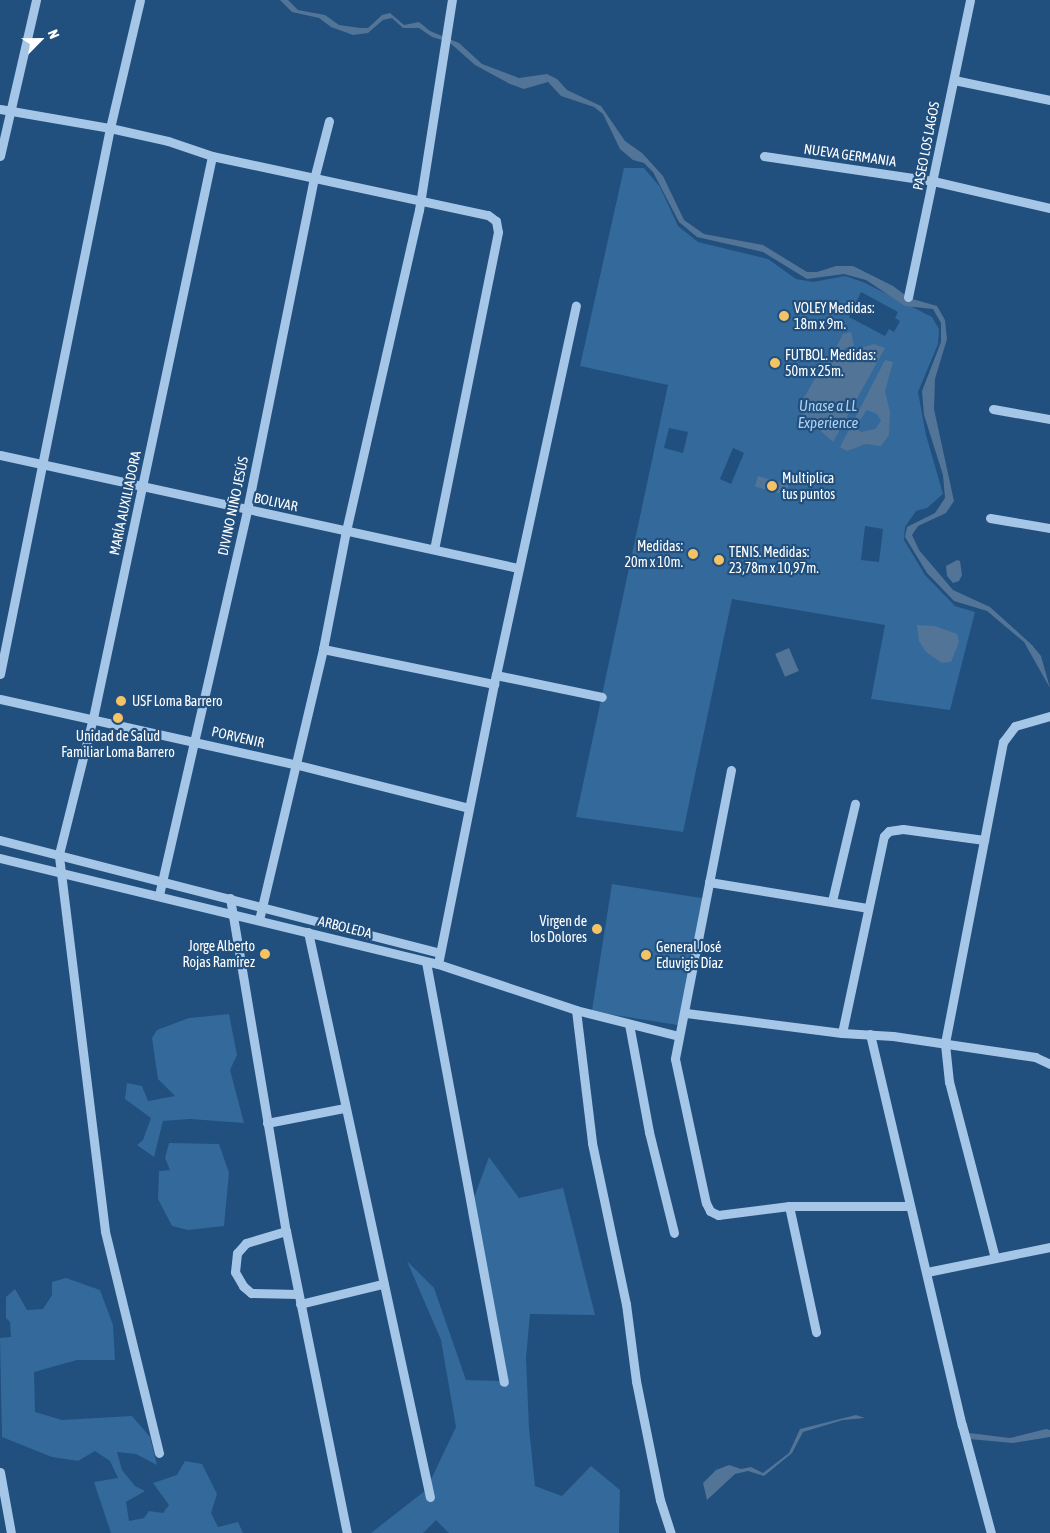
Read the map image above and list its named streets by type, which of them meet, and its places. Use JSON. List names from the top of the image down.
{
  "streets": {
    "street": [
      "PASEO LOS LAGOS",
      "NUEVA GERMANIA",
      "BOLIVAR",
      "MARÍA AUXILIADORA",
      "DIVINO NIÑO JESÚS",
      "PORVENIR",
      "ARBOLEDA"
    ]
  },
  "crossings": [
    ["PASEO LOS LAGOS", "NUEVA GERMANIA"],
    ["BOLIVAR", "MARÍA AUXILIADORA"],
    ["BOLIVAR", "DIVINO NIÑO JESÚS"],
    ["MARÍA AUXILIADORA", "PORVENIR"],
    ["MARÍA AUXILIADORA", "ARBOLEDA"],
    ["DIVINO NIÑO JESÚS", "PORVENIR"],
    ["DIVINO NIÑO JESÚS", "ARBOLEDA"]
  ],
  "water": ["Unase a LL Experience"],
  "places": [
    "VOLEY Medidas: 18m x 9m.",
    "FUTBOL. Medidas: 50m x 25m.",
    "Multiplica tus puntos",
    "Medidas: 20m x 10m.",
    "TENIS. Medidas: 23,78m x 10,97m.",
    "USF Loma Barrero",
    "Unidad de Salud Familiar Loma Barrero",
    "Virgen de los Dolores",
    "Jorge Alberto Rojas Ramírez",
    "General José Eduvigis Díaz"
  ],
  "north": "top right"
}
